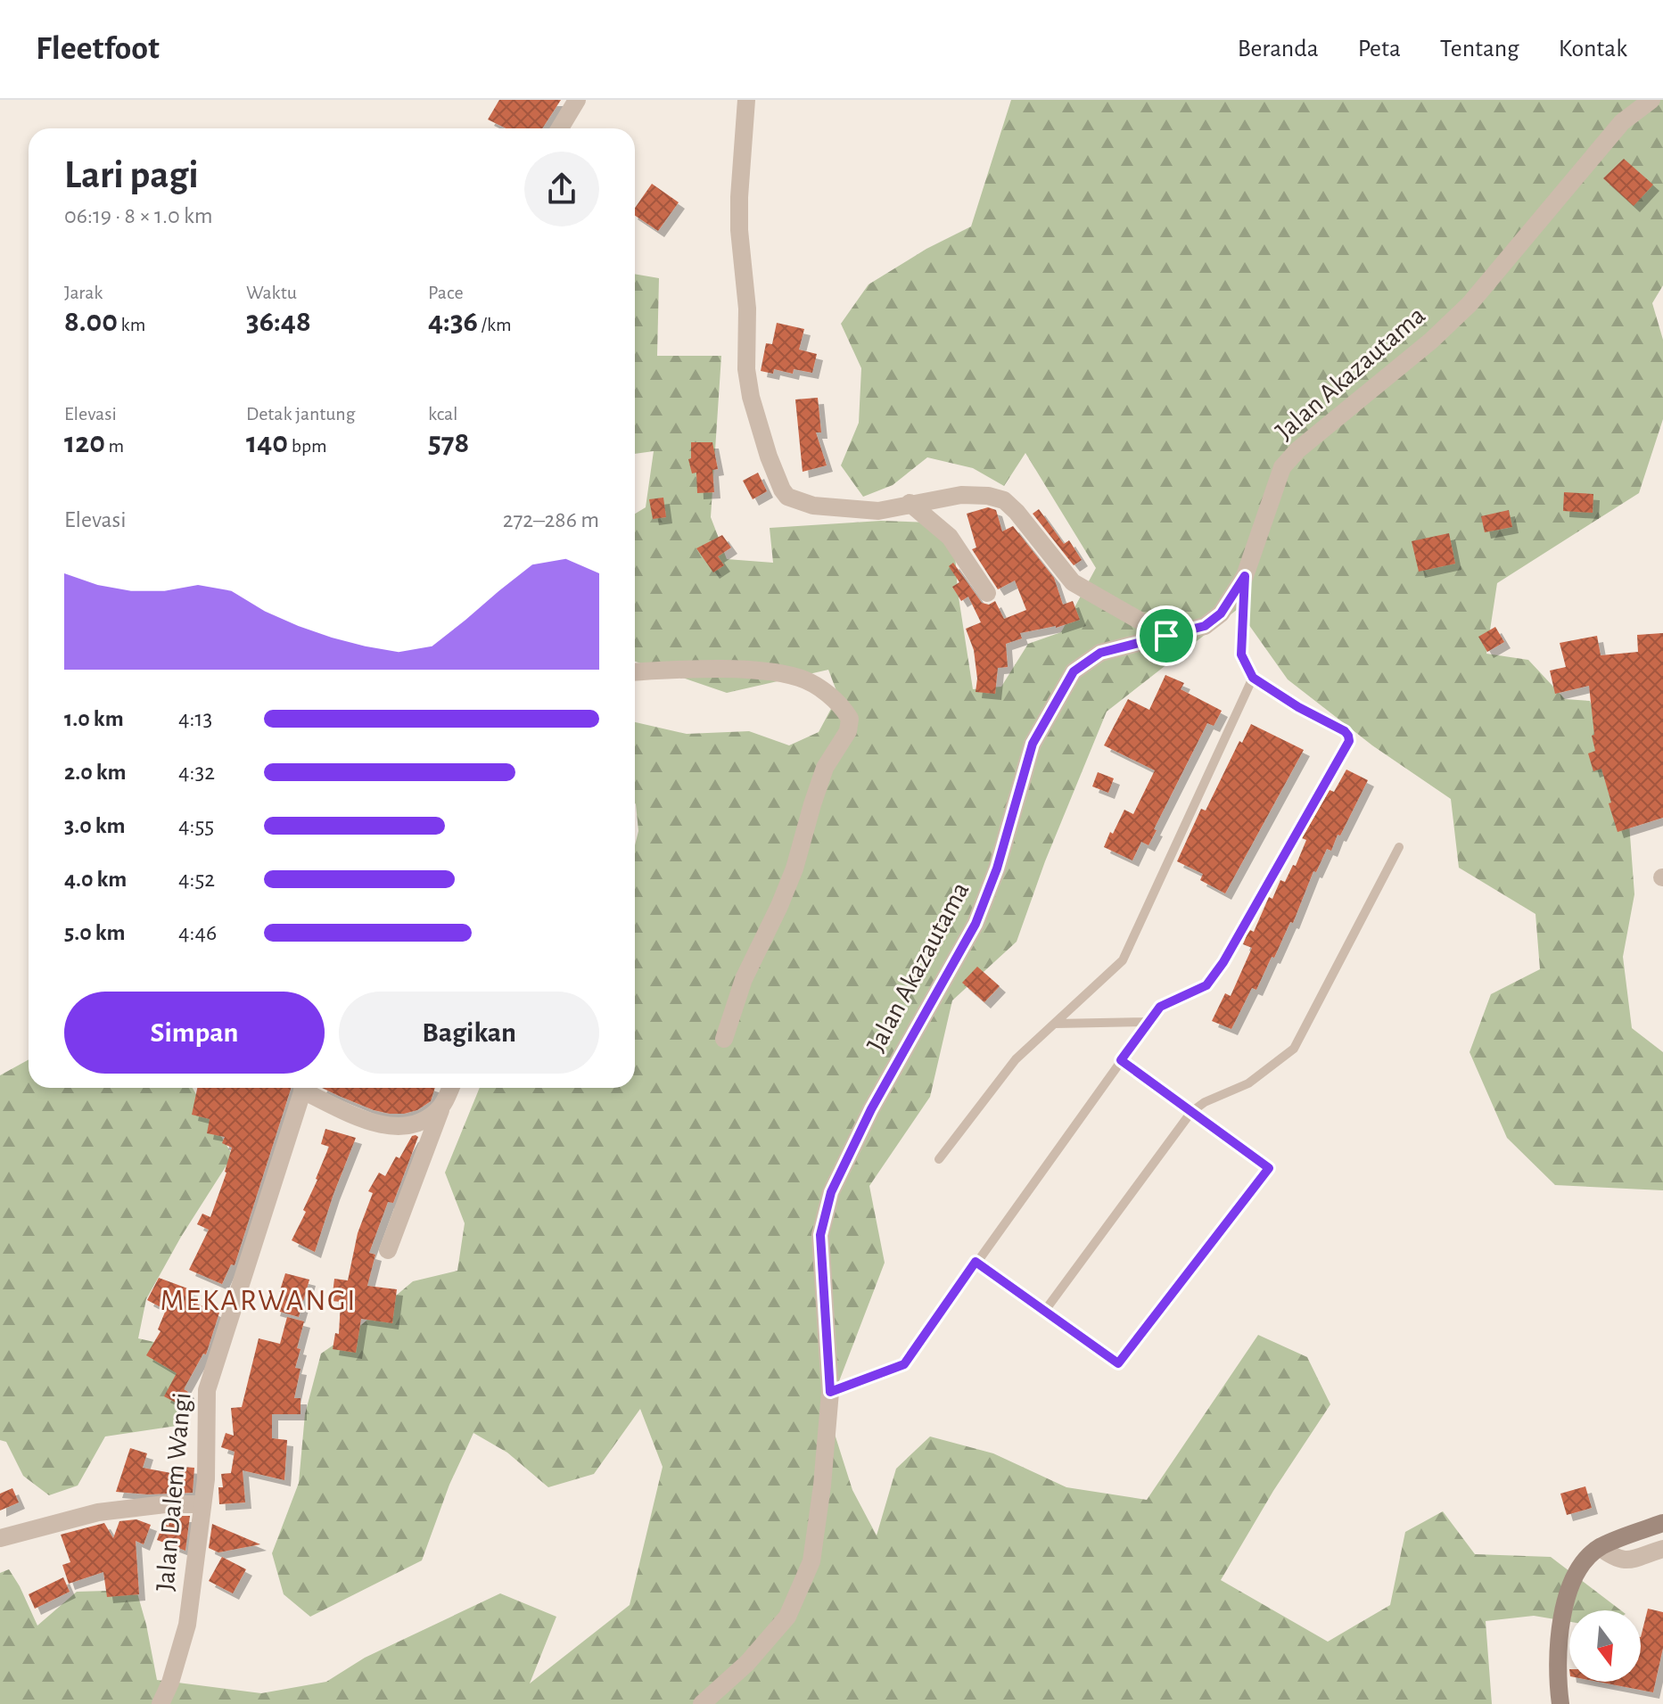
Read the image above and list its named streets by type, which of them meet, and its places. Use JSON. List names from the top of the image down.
{
  "streets": {
    "street": ["Jalan Akazautama", "Jalan Dalem Wangi"]
  },
  "districts": ["MEKARWANGI"],
  "north": "bottom",
  "page": {
    "header": "Fleetfoot",
    "nav": [
      "Beranda",
      "Peta",
      "Tentang",
      "Kontak"
    ],
    "heading": ["Lari pagi", "06:19 · 8 × 1.0 km"],
    "stats": [
      ["Jarak", "8.00 km"],
      ["Waktu", "36:48"],
      ["Pace", "4:36 /km"],
      ["Elevasi", "120 m"],
      ["Detak jantung", "140 bpm"],
      ["kcal", "578"]
    ],
    "chart": ["Elevasi", "272–286 m"],
    "list": [
      {
        "name": "1.0 km",
        "note": "4:13"
      },
      {
        "name": "2.0 km",
        "note": "4:32"
      },
      {
        "name": "3.0 km",
        "note": "4:55"
      },
      {
        "name": "4.0 km",
        "note": "4:52"
      },
      {
        "name": "5.0 km",
        "note": "4:46"
      }
    ],
    "buttons": ["Simpan", "Bagikan"]
  }
}
